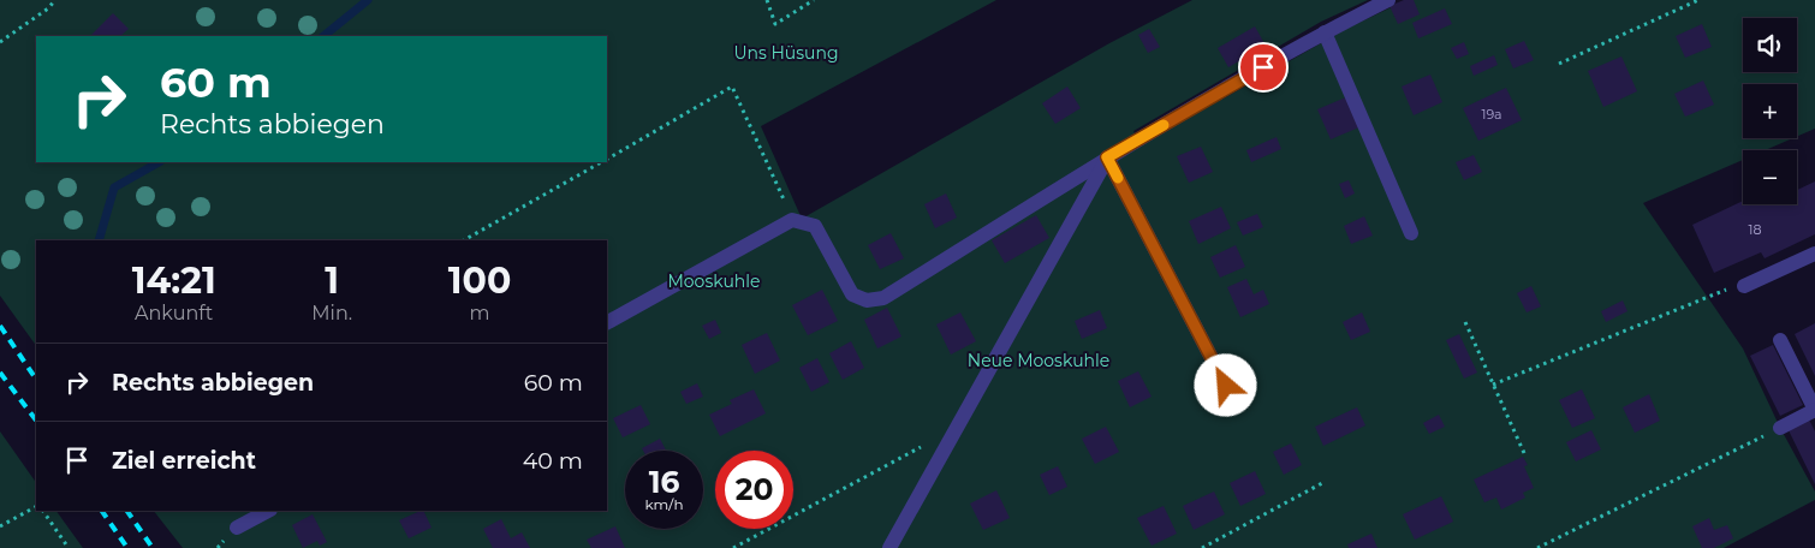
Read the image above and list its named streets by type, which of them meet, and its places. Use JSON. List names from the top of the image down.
{
  "parks": ["Uns Hüsung", "Mooskuhle", "Neue Mooskuhle"],
  "house_numbers": ["19a", "18"],
  "page": {
    "map_buttons": ["+", "−"],
    "turn": ["60 m", "Rechts abbiegen"],
    "eta": [
      "14:21",
      "Ankunft",
      "1",
      "Min.",
      "100",
      "m"
    ],
    "list": [
      {
        "name": "Rechts abbiegen",
        "value": "60 m"
      },
      {
        "name": "Ziel erreicht",
        "value": "40 m"
      }
    ],
    "speed": "16 km/h",
    "limit": "20"
  }
}
